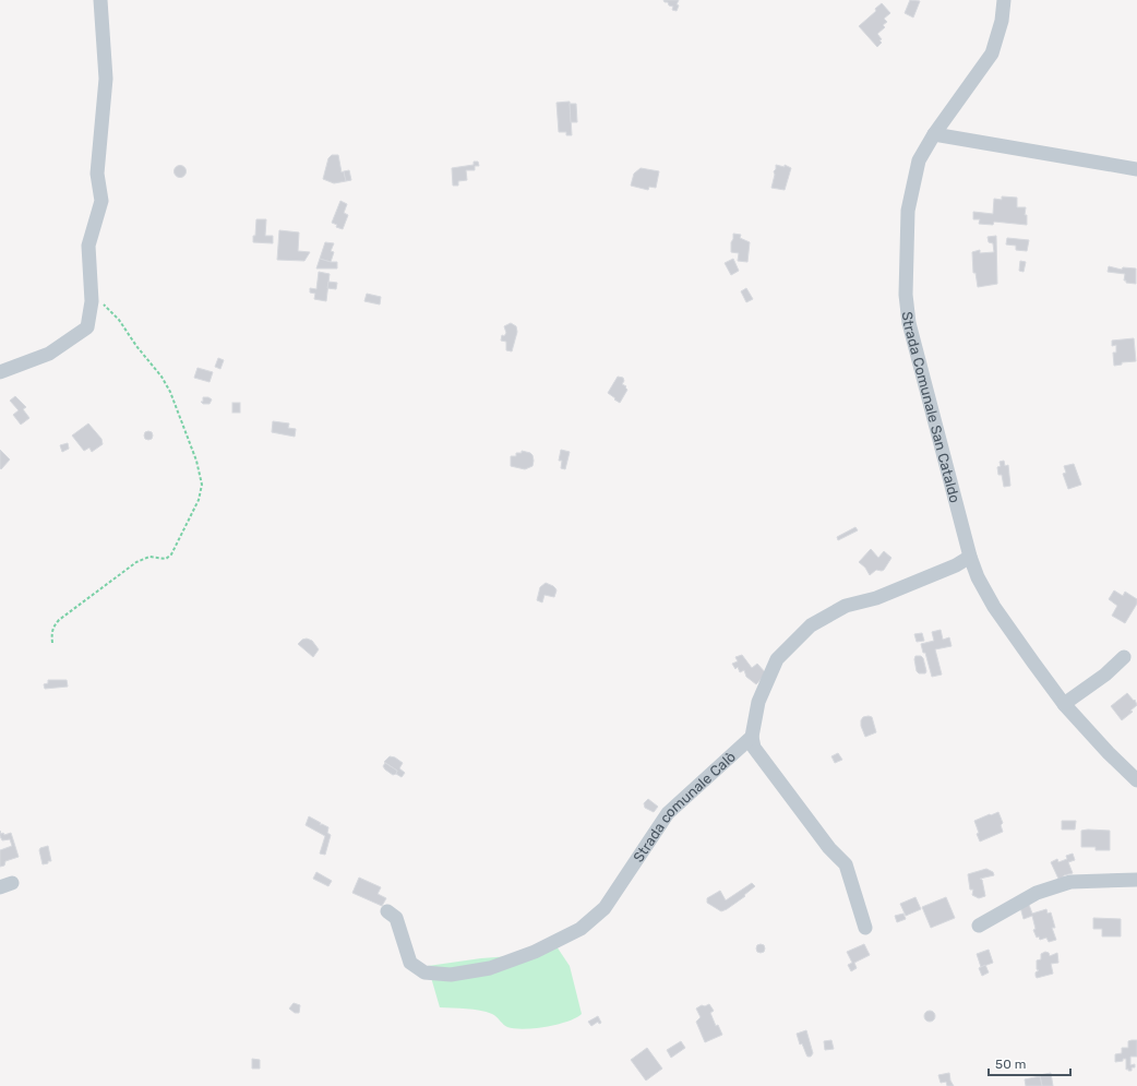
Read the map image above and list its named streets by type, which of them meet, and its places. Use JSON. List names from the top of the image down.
{
  "streets": {
    "street": ["Strada Comunale San Cataldo", "Strada comunale Calò"]
  },
  "scale_bar": "50 m"
}
